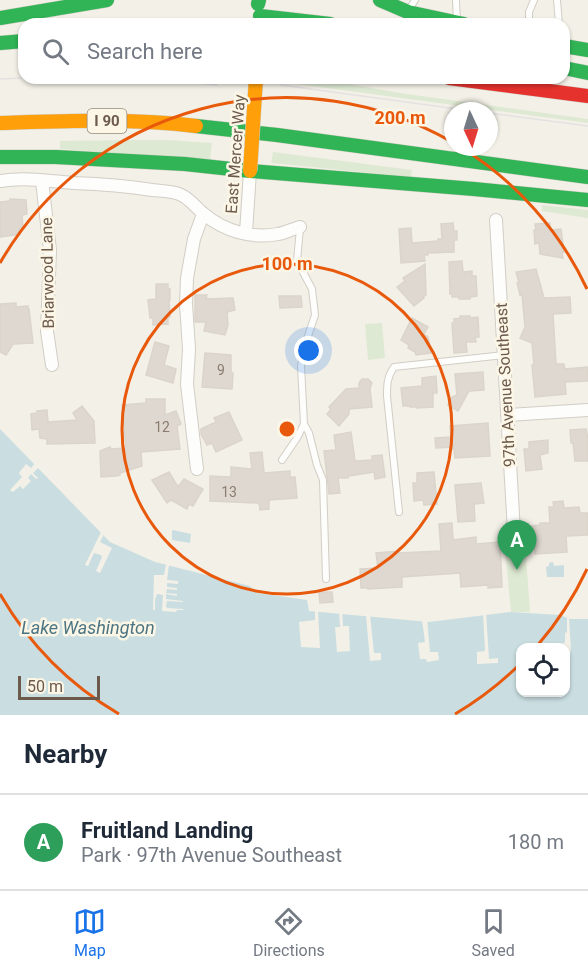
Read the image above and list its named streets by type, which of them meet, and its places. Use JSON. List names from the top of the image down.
{
  "streets": {
    "main road": ["I 90", "East Mercer Way"],
    "street": ["Briarwood Lane", "97th Avenue Southeast"]
  },
  "water": ["Lake Washington"],
  "house_numbers": ["9", "12", "13"],
  "scale_bar": "50 m",
  "north": "bottom",
  "page": {
    "search": "Search here",
    "pins": "A",
    "scale": "50 m",
    "heading": "Nearby",
    "list": [
      {
        "mark": "A",
        "name": "Fruitland Landing",
        "note": "Park · 97th Avenue Southeast",
        "value": "180 m"
      }
    ],
    "nav": ["Map", "Directions", "Saved"]
  },
  "rings": ["200 m", "100 m"]
}
